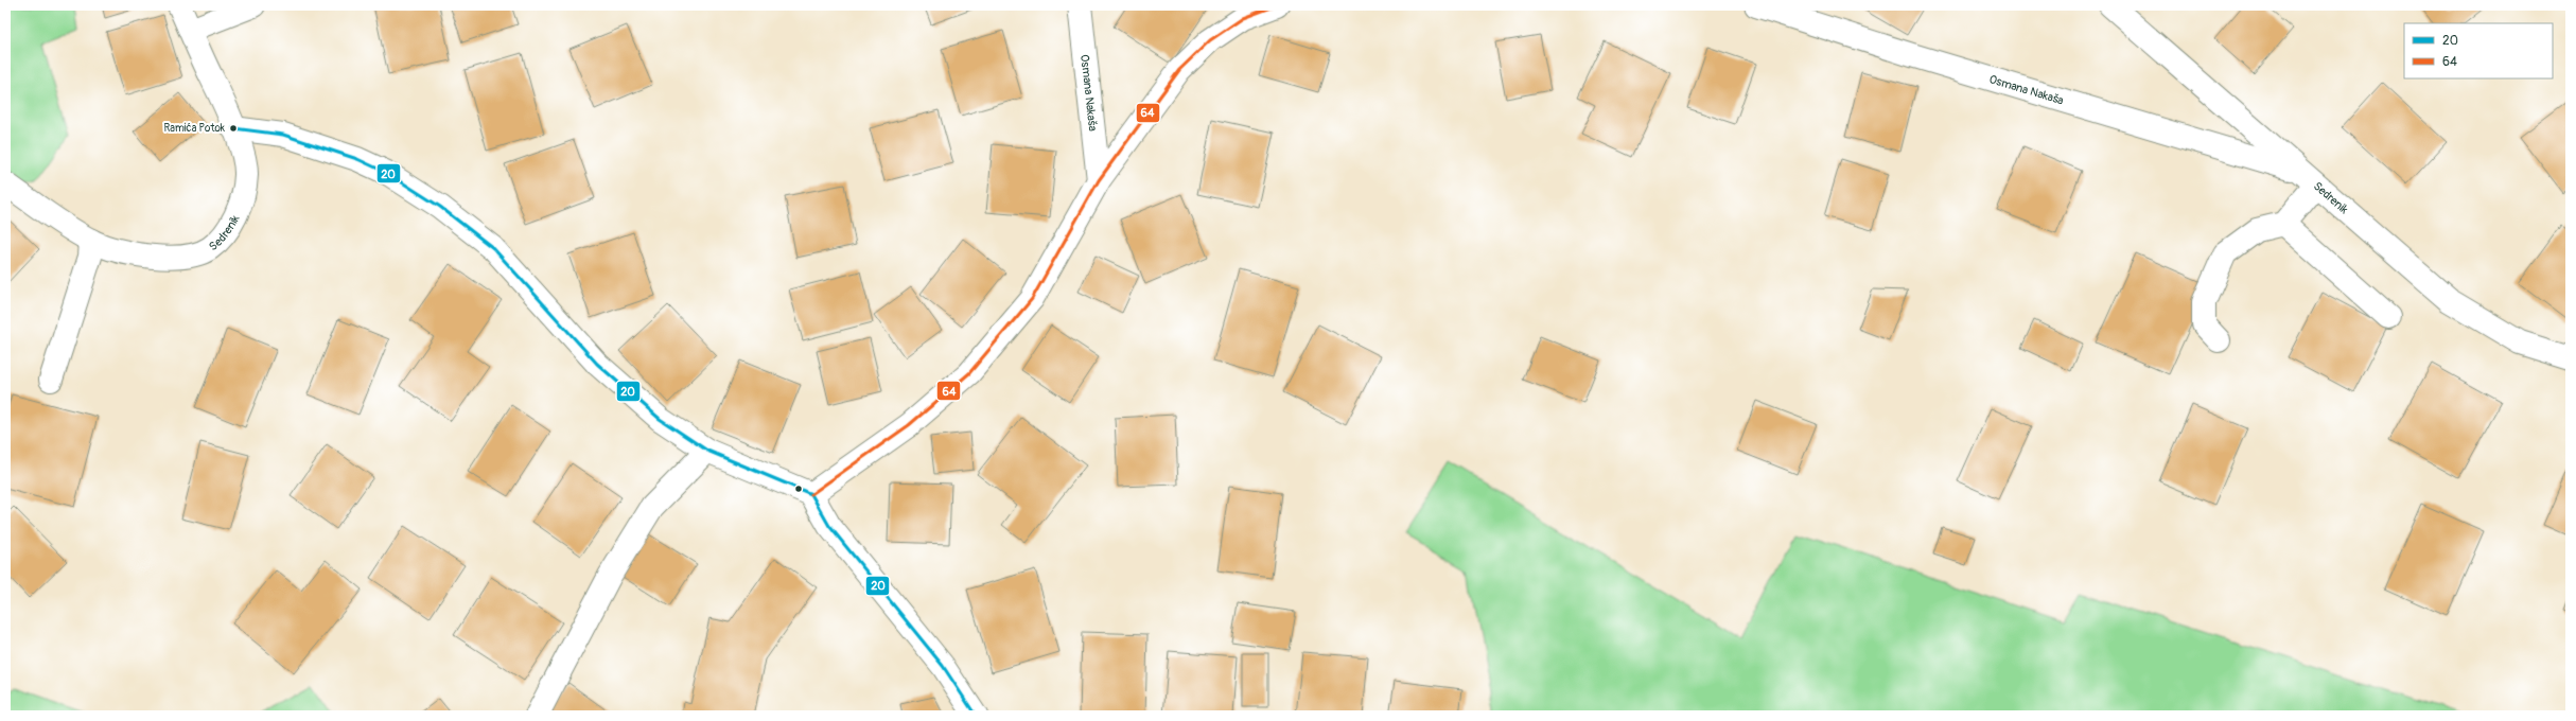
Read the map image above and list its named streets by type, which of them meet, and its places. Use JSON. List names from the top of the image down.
{
  "streets": {
    "street": ["Osmana Nakaša", "Sedrenik"]
  },
  "crossings": [
    ["Osmana Nakaša", "Sedrenik"]
  ],
  "places": ["Ramića Potok"],
  "lines": ["transit line 64", "transit line 20"],
  "legend": ["20", "64"]
}
